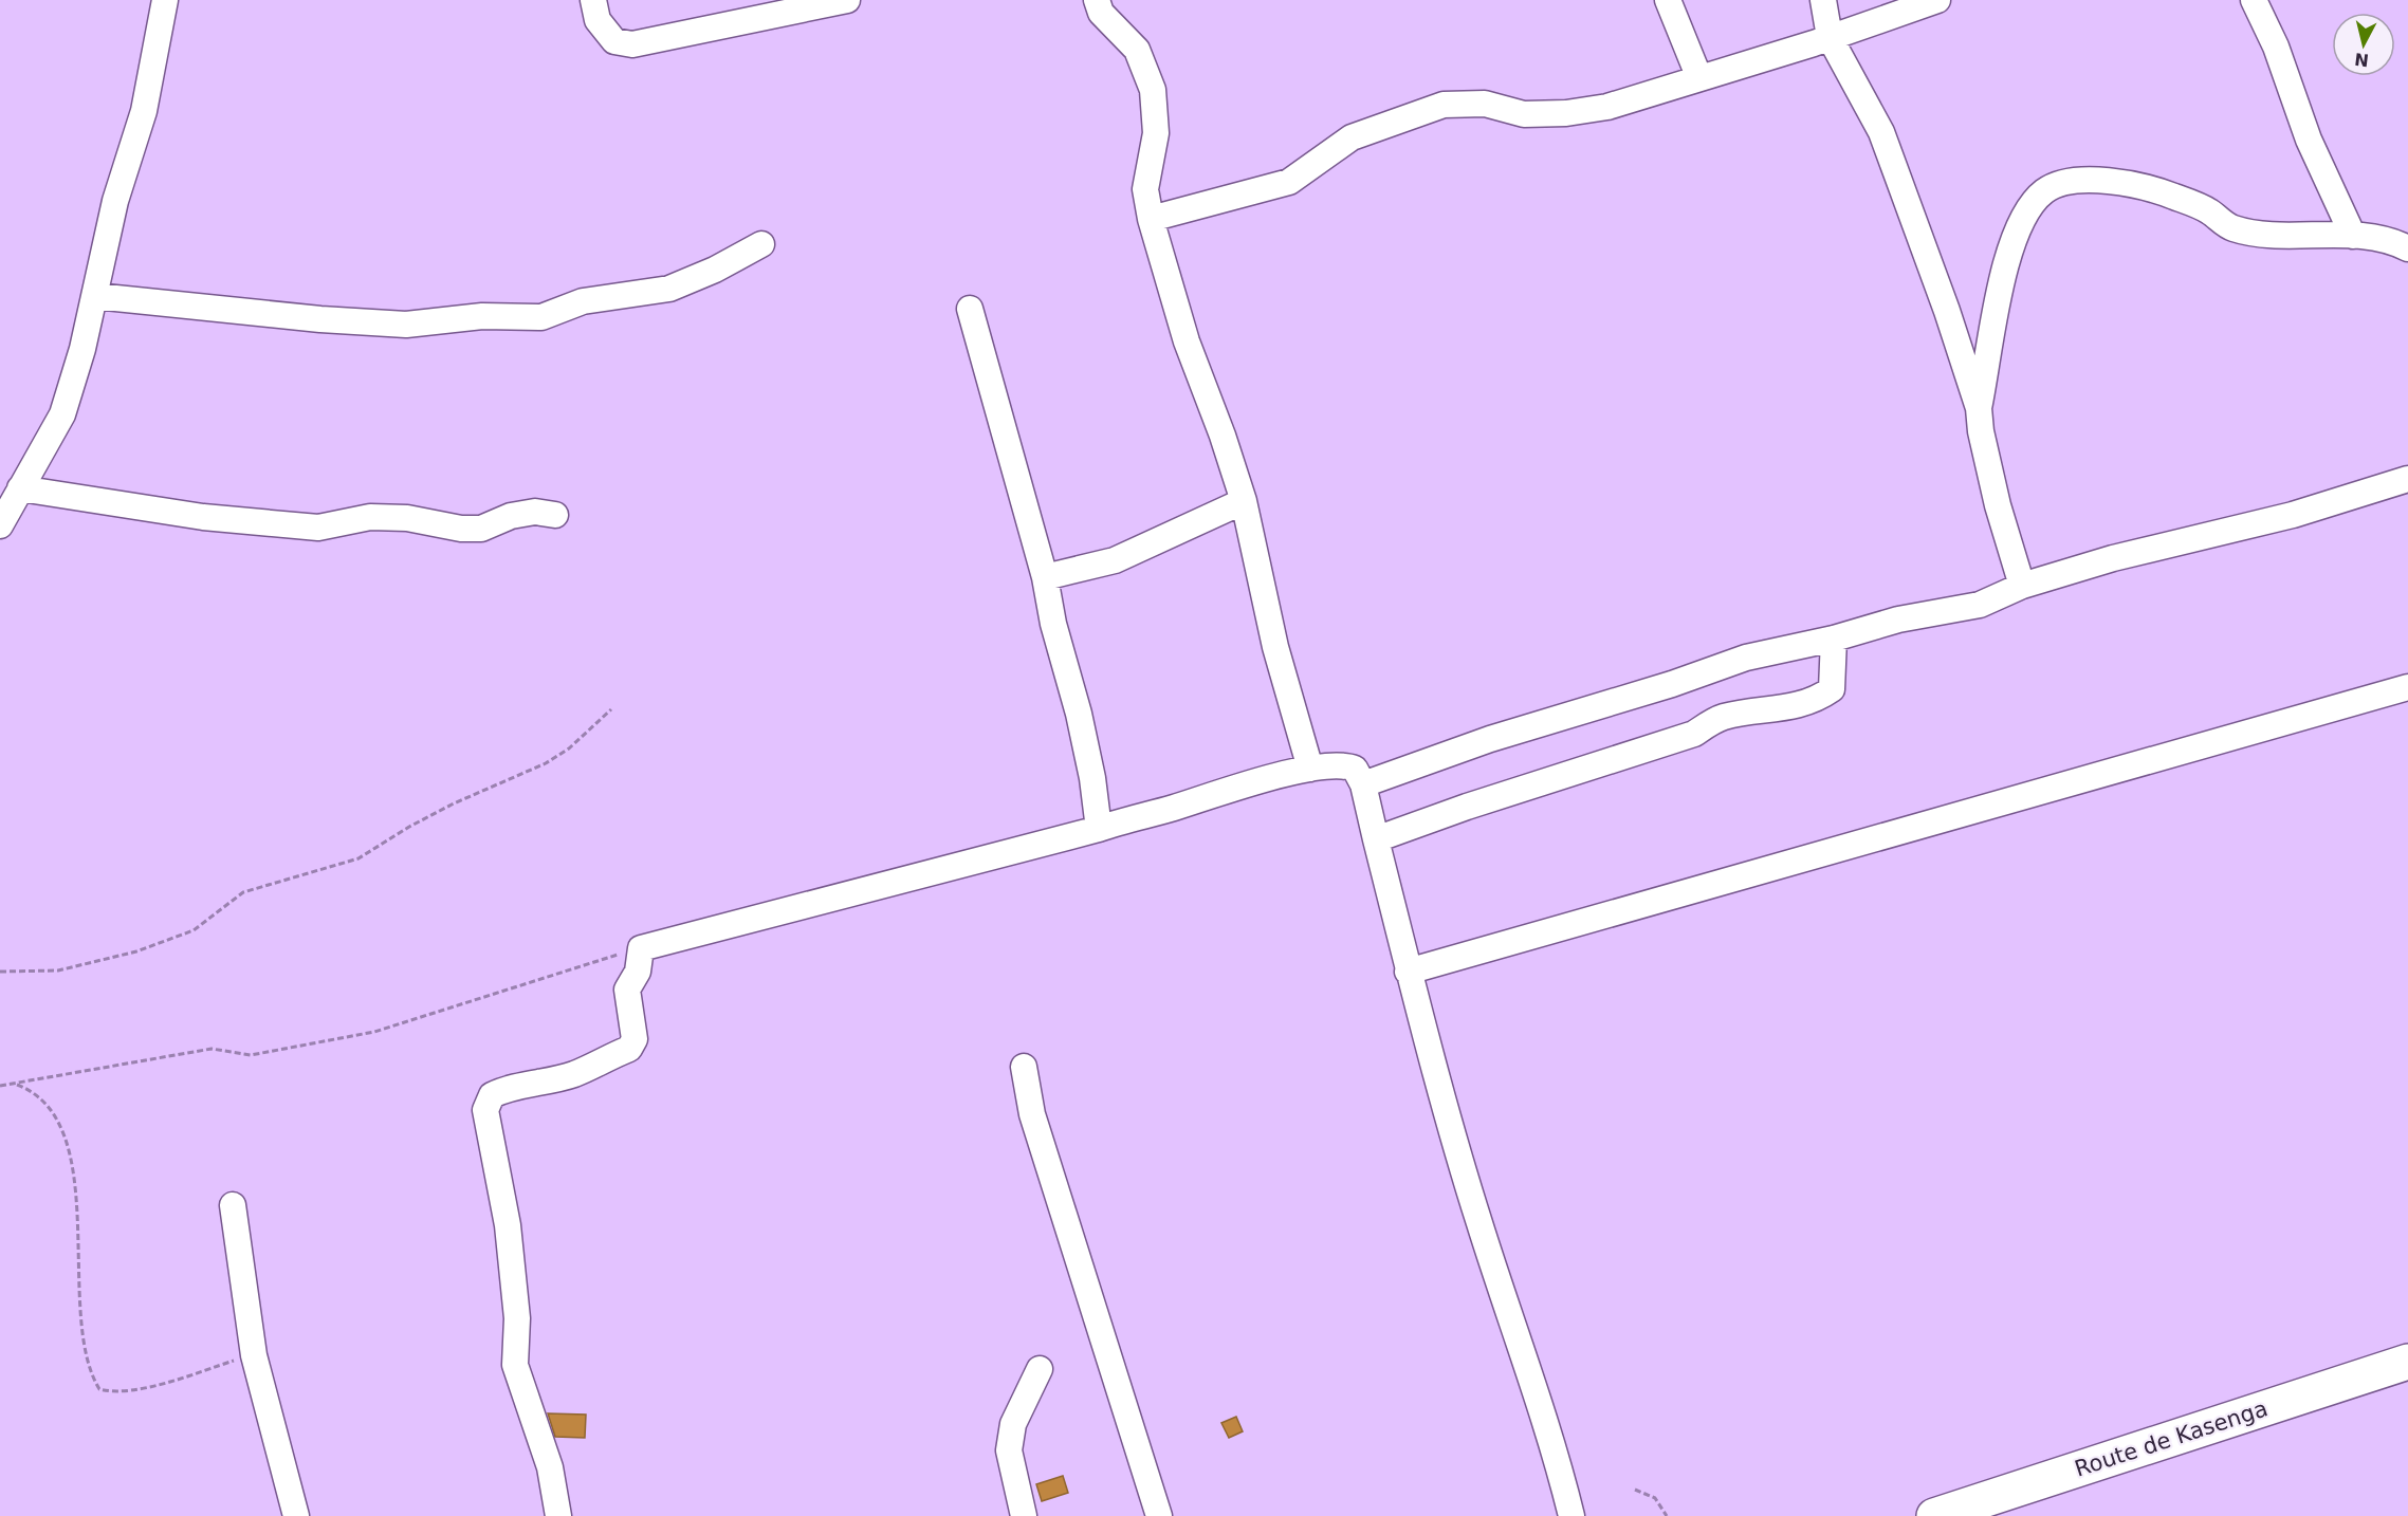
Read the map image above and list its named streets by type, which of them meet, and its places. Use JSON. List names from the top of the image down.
{
  "streets": {
    "highway": ["Route de Kasenga"]
  },
  "north": "bottom"
}
